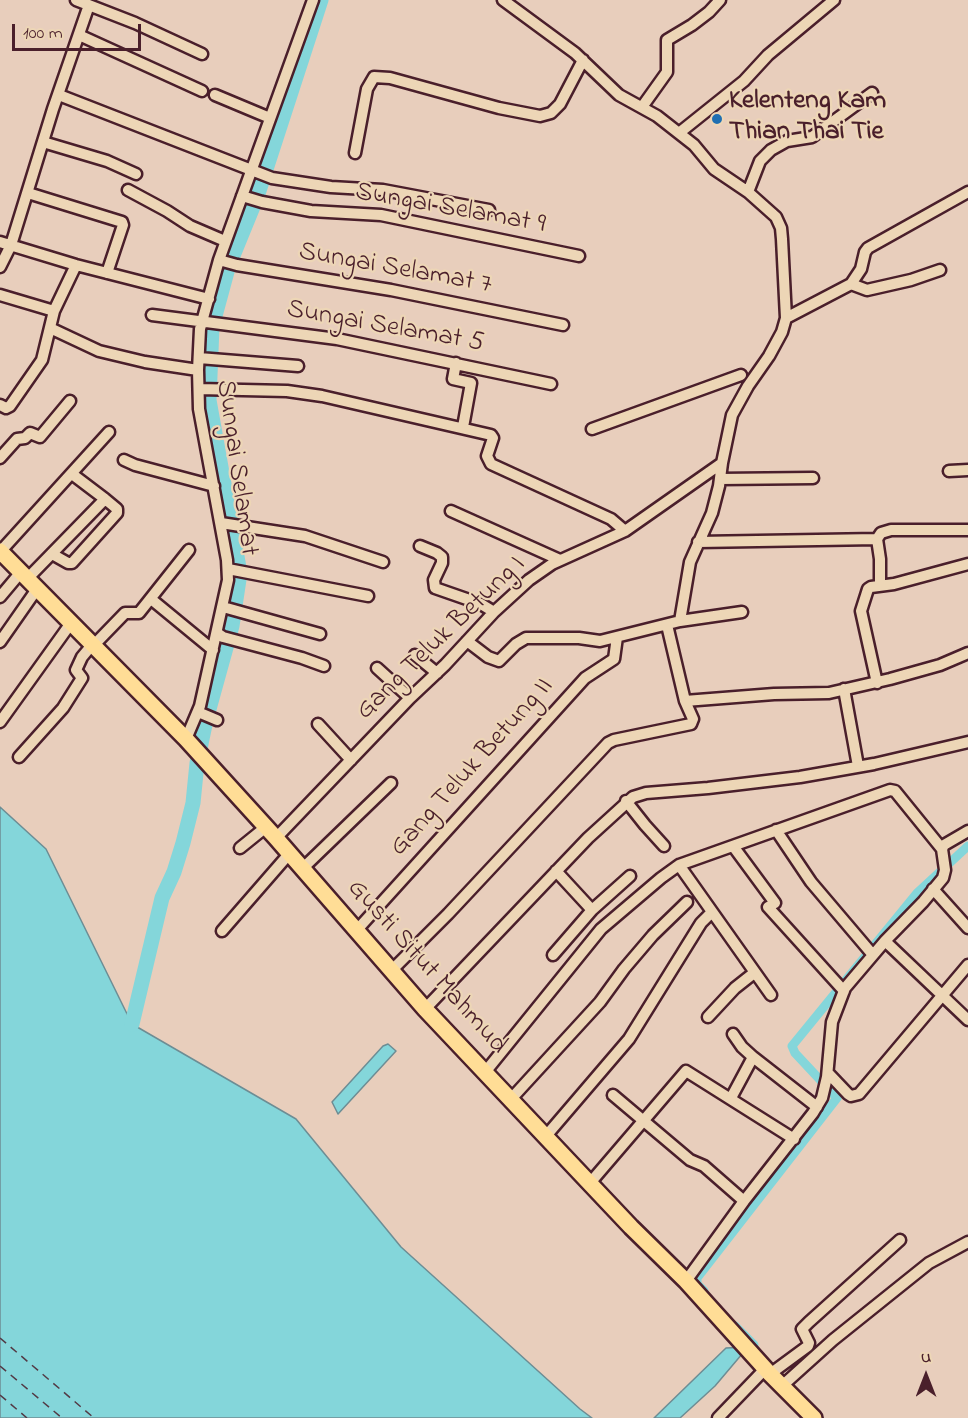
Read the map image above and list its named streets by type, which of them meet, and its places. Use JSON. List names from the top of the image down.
{
  "streets": {
    "highway": ["Gusti Situt Mahmud"],
    "street": [
      "Sungai Selamat 9",
      "Sungai Selamat 7",
      "Sungai Selamat 5",
      "Sungai Selamat",
      "Gang Teluk Betung I",
      "Gang Teluk Betung II"
    ]
  },
  "crossings": [
    ["Sungai Selamat 9", "Sungai Selamat"],
    ["Sungai Selamat 7", "Sungai Selamat"],
    ["Sungai Selamat 5", "Sungai Selamat"],
    ["Sungai Selamat", "Gusti Situt Mahmud"],
    ["Gang Teluk Betung I", "Gusti Situt Mahmud"],
    ["Gang Teluk Betung II", "Gusti Situt Mahmud"]
  ],
  "places": ["Kelenteng Kam Thian Thai Tie"],
  "scale_bar": "100 m",
  "north": "top"
}
